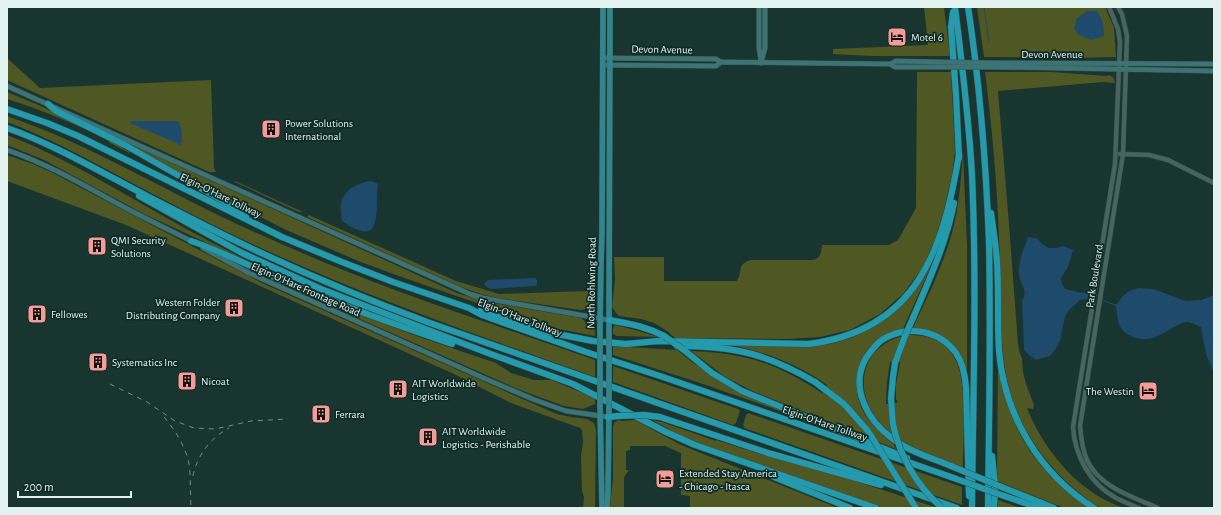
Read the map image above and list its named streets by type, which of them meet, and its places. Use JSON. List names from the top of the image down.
{
  "streets": {
    "highway": ["Elgin-O'Hare Tollway"],
    "main road": ["Devon Avenue", "North Rohlwing Road", "Elgin-O'Hare Frontage Road"],
    "street": ["Park Boulevard"]
  },
  "crossings": [
    ["Devon Avenue", "Park Boulevard"],
    ["Devon Avenue", "North Rohlwing Road"],
    ["North Rohlwing Road", "Elgin-O'Hare Frontage Road"]
  ],
  "places": {
    "hotel": ["Motel 6", "The Westin", "Extended Stay America - Chicago - Itasca"],
    "building": [
      "Power Solutions International",
      "QMI Security Solutions",
      "Western Folder Distributing Company",
      "Fellowes",
      "Systematics Inc",
      "Nicoat",
      "AIT Worldwide Logistics",
      "Ferrara",
      "AIT Worldwide Logistics - Perishable"
    ]
  },
  "scale_bar": "200 m"
}
